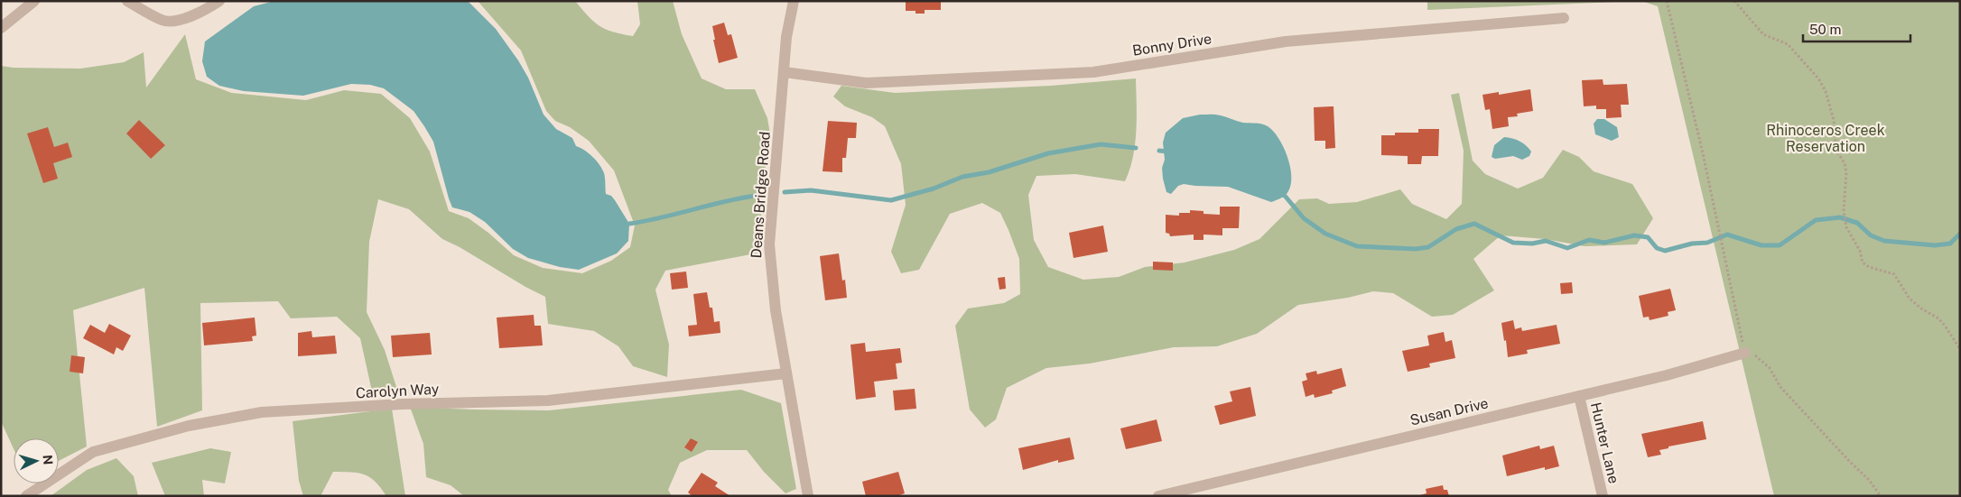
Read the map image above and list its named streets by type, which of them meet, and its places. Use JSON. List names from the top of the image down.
{
  "streets": {
    "street": [
      "Bonny Drive",
      "Deans Bridge Road",
      "Carolyn Way",
      "Susan Drive",
      "Hunter Lane"
    ]
  },
  "crossings": [
    ["Bonny Drive", "Deans Bridge Road"],
    ["Deans Bridge Road", "Carolyn Way"],
    ["Susan Drive", "Hunter Lane"]
  ],
  "parks": ["Rhinoceros Creek Reservation"],
  "scale_bar": "50 m",
  "north": "right"
}
